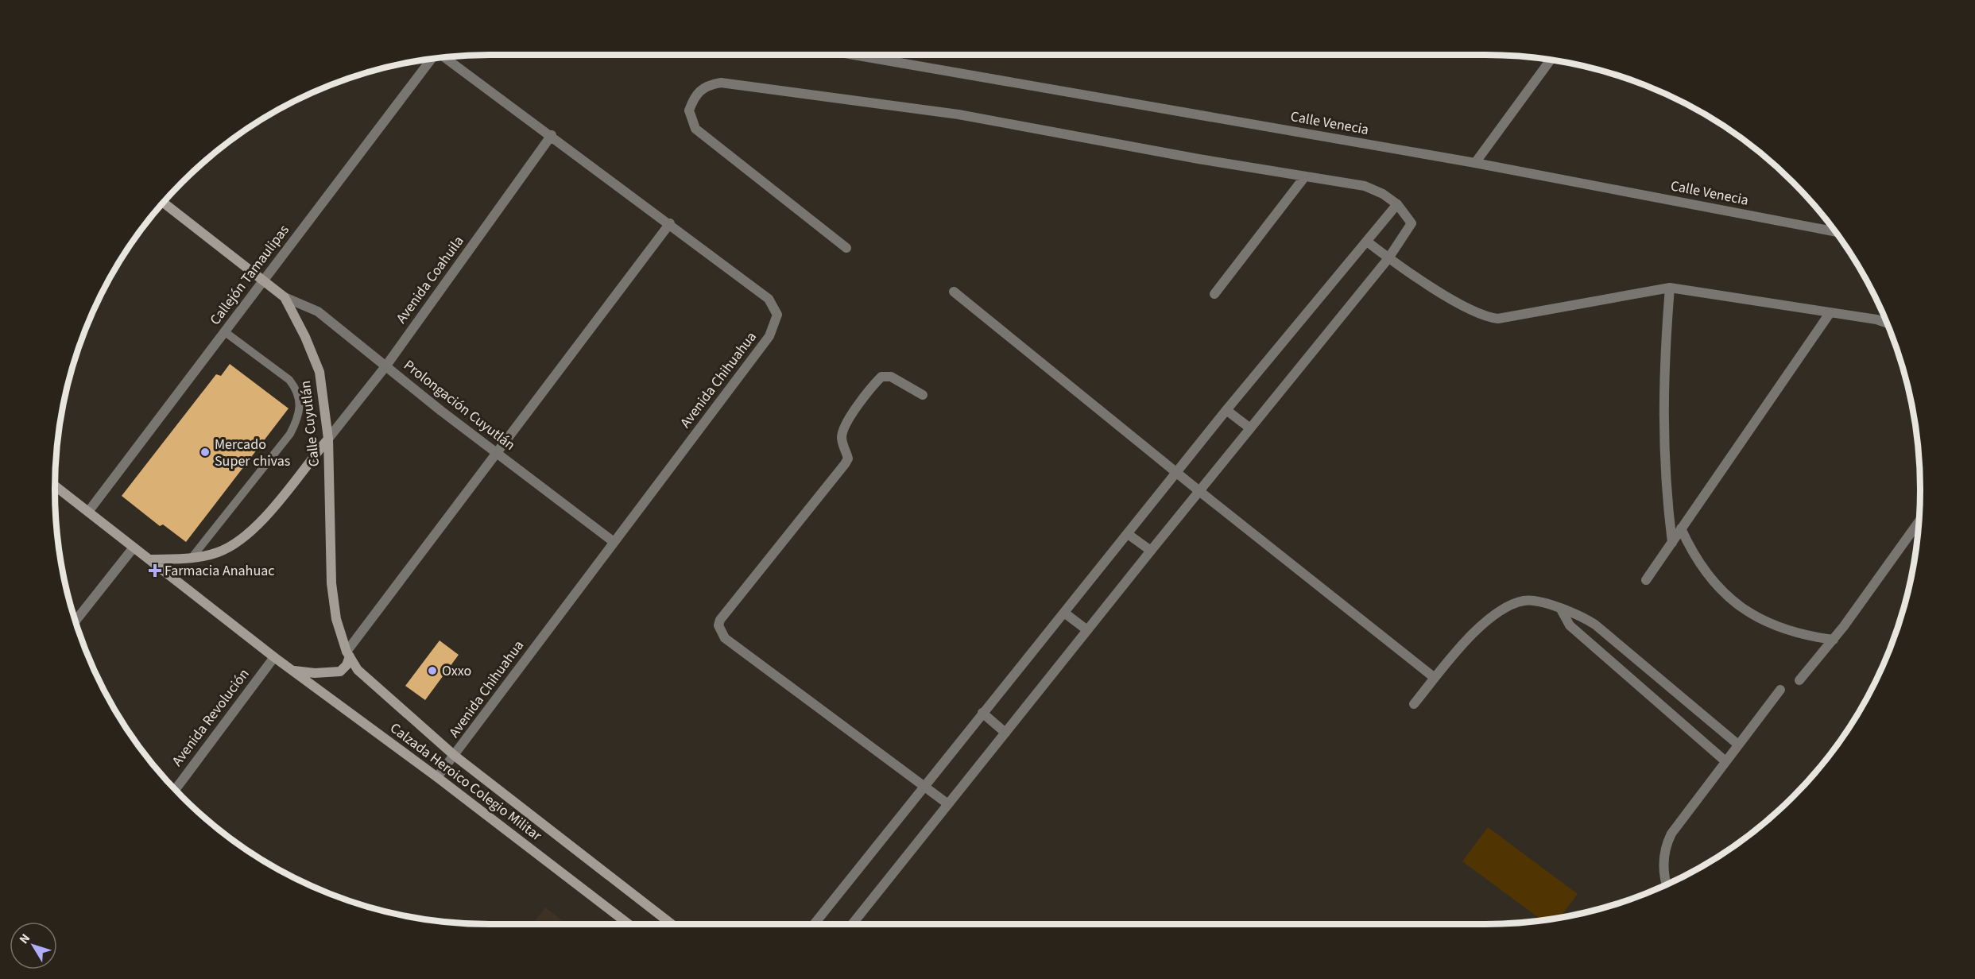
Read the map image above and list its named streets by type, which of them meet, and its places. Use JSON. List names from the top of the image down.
{
  "streets": {
    "main road": ["Calle Cuyutlán", "Calzada Heroico Colegio Militar"],
    "street": [
      "Calle Venecia",
      "Callejón Tamaulipas",
      "Avenida Coahuila",
      "Avenida Chihuahua",
      "Prolongación Cuyutlán",
      "Avenida Revolución"
    ]
  },
  "crossings": [
    ["Callejón Tamaulipas", "Calle Cuyutlán"],
    ["Callejón Tamaulipas", "Calzada Heroico Colegio Militar"],
    ["Avenida Coahuila", "Avenida Chihuahua"],
    ["Avenida Coahuila", "Prolongación Cuyutlán"],
    ["Avenida Coahuila", "Calle Cuyutlán"],
    ["Avenida Chihuahua", "Prolongación Cuyutlán"],
    ["Avenida Chihuahua", "Calzada Heroico Colegio Militar"],
    ["Prolongación Cuyutlán", "Calle Cuyutlán"],
    ["Calle Cuyutlán", "Calzada Heroico Colegio Militar"],
    ["Avenida Revolución", "Calzada Heroico Colegio Militar"]
  ],
  "places": {
    "other": ["Mercado Super chivas", "Oxxo"],
    "health": ["Farmacia Anahuac"]
  },
  "north": "top left"
}
